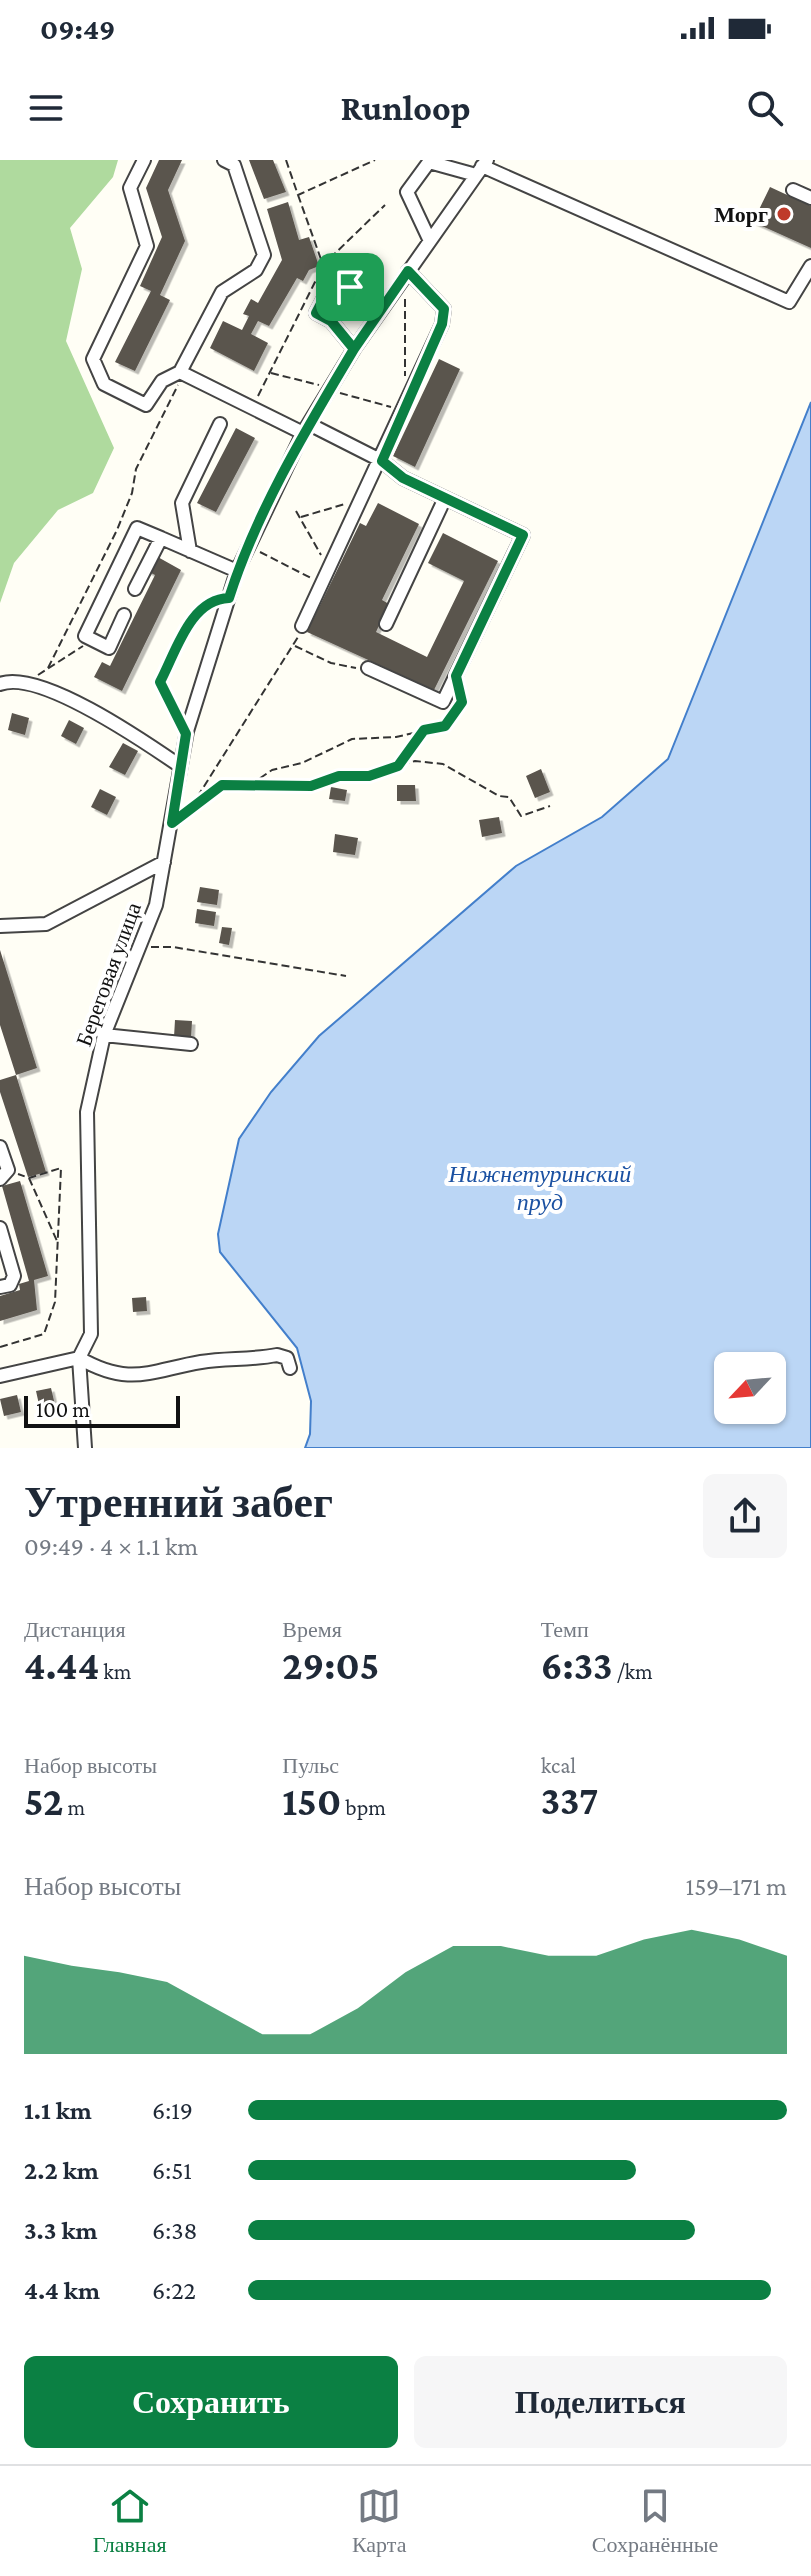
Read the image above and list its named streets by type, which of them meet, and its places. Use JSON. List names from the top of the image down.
{
  "streets": {
    "street": ["Береговая улица"]
  },
  "water": ["Нижнетуринский пруд"],
  "places": ["Морг"],
  "scale_bar": "100 m",
  "north": "bottom left",
  "page": {
    "status": "09:49",
    "header": "Runloop",
    "scale": "100 m",
    "heading": ["Утренний забег", "09:49 · 4 × 1.1 km"],
    "stats": [
      ["Дистанция", "4.44 km"],
      ["Время", "29:05"],
      ["Темп", "6:33 /km"],
      ["Набор высоты", "52 m"],
      ["Пульс", "150 bpm"],
      ["kcal", "337"]
    ],
    "chart": ["Набор высоты", "159–171 m"],
    "list": [
      {
        "name": "1.1 km",
        "note": "6:19"
      },
      {
        "name": "2.2 km",
        "note": "6:51"
      },
      {
        "name": "3.3 km",
        "note": "6:38"
      },
      {
        "name": "4.4 km",
        "note": "6:22"
      }
    ],
    "buttons": ["Сохранить", "Поделиться"],
    "tabs": ["Главная", "Карта", "Сохранённые"]
  }
}
